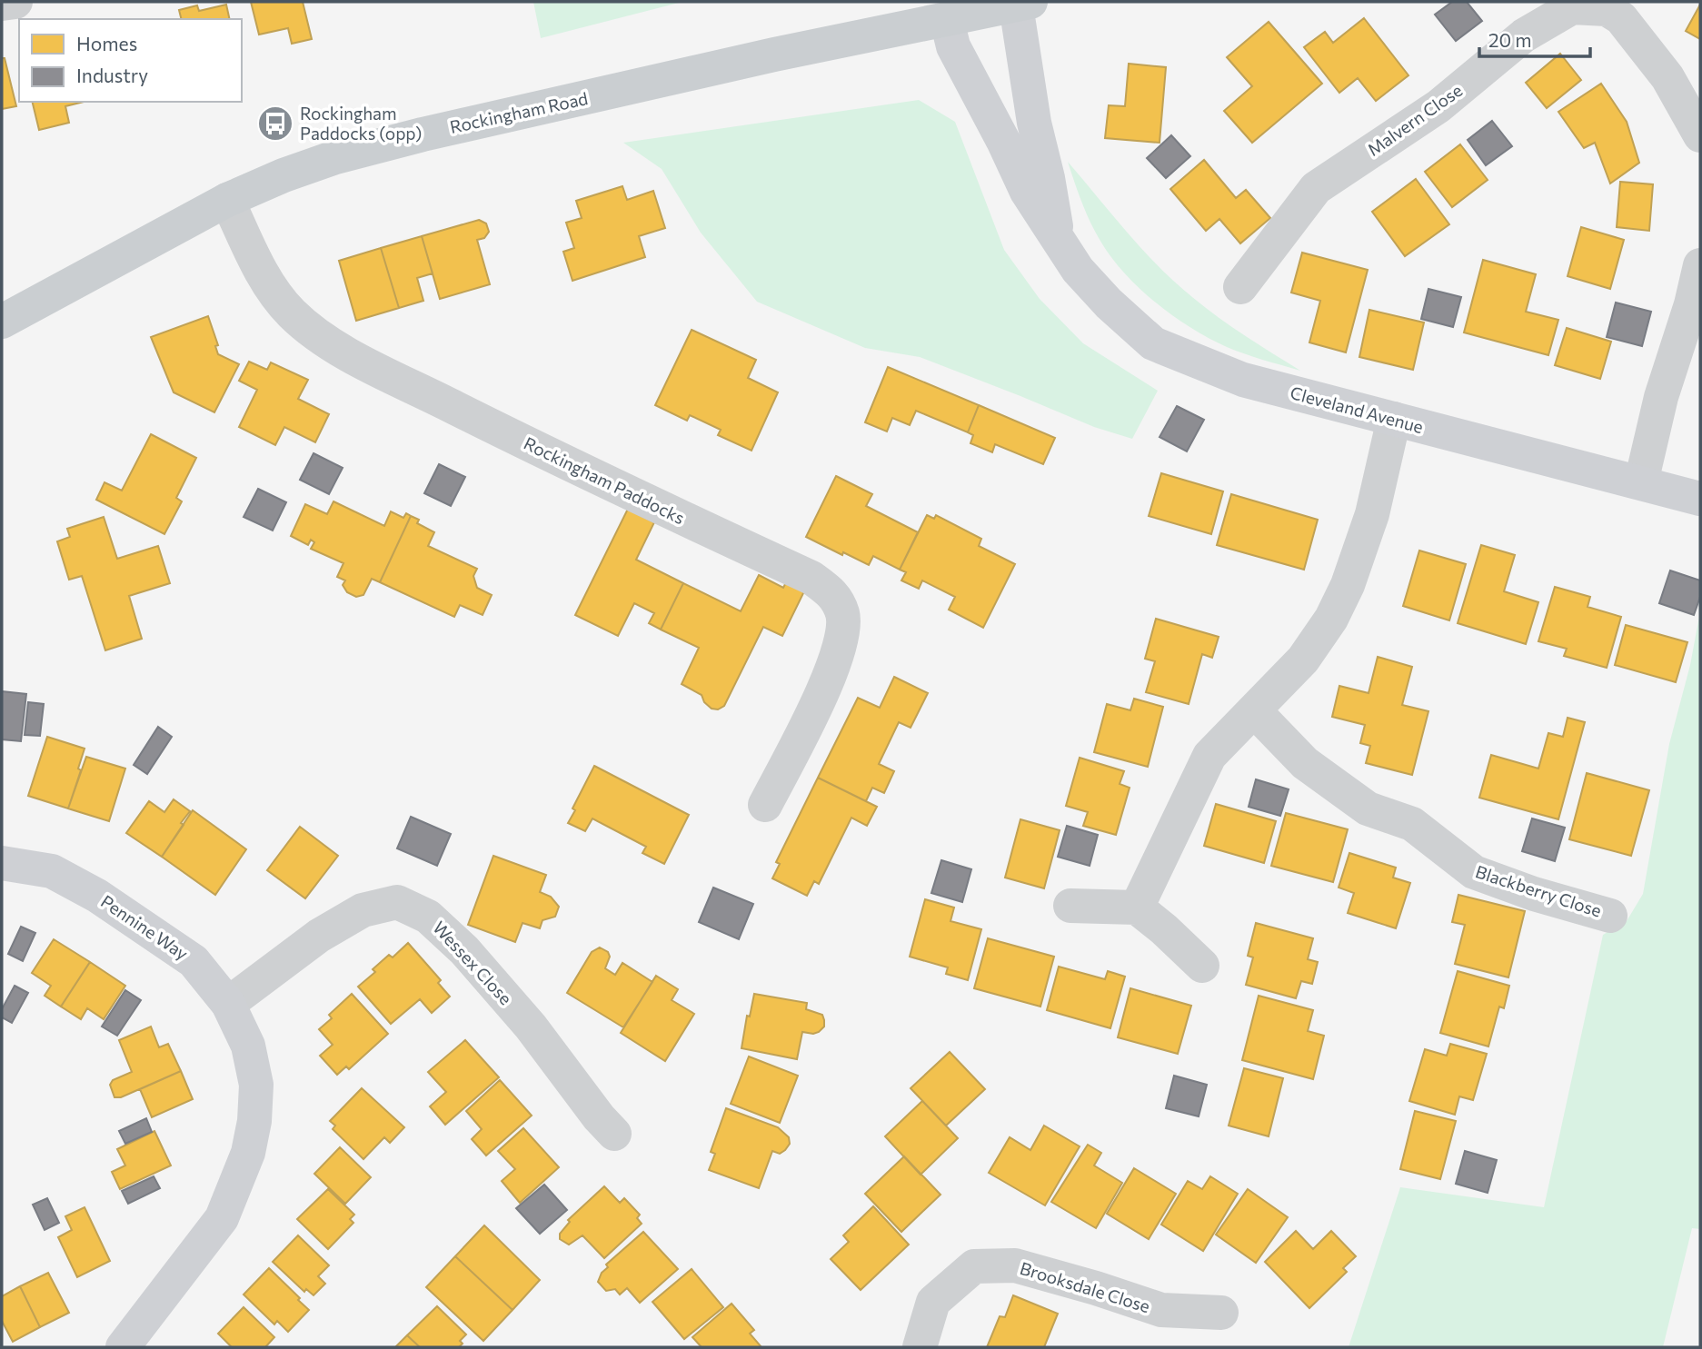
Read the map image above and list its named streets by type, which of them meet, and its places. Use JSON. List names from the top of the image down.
{
  "streets": {
    "main road": ["Rockingham Road"],
    "street": [
      "Malvern Close",
      "Cleveland Avenue",
      "Rockingham Paddocks",
      "Blackberry Close",
      "Pennine Way",
      "Wessex Close",
      "Brooksdale Close"
    ]
  },
  "crossings": [
    ["Rockingham Road", "Cleveland Avenue"],
    ["Rockingham Road", "Rockingham Paddocks"],
    ["Pennine Way", "Wessex Close"]
  ],
  "places": {
    "bus stop": ["Rockingham Paddocks (opp)"]
  },
  "legend": ["Homes", "Industry"],
  "scale_bar": "20 m"
}
